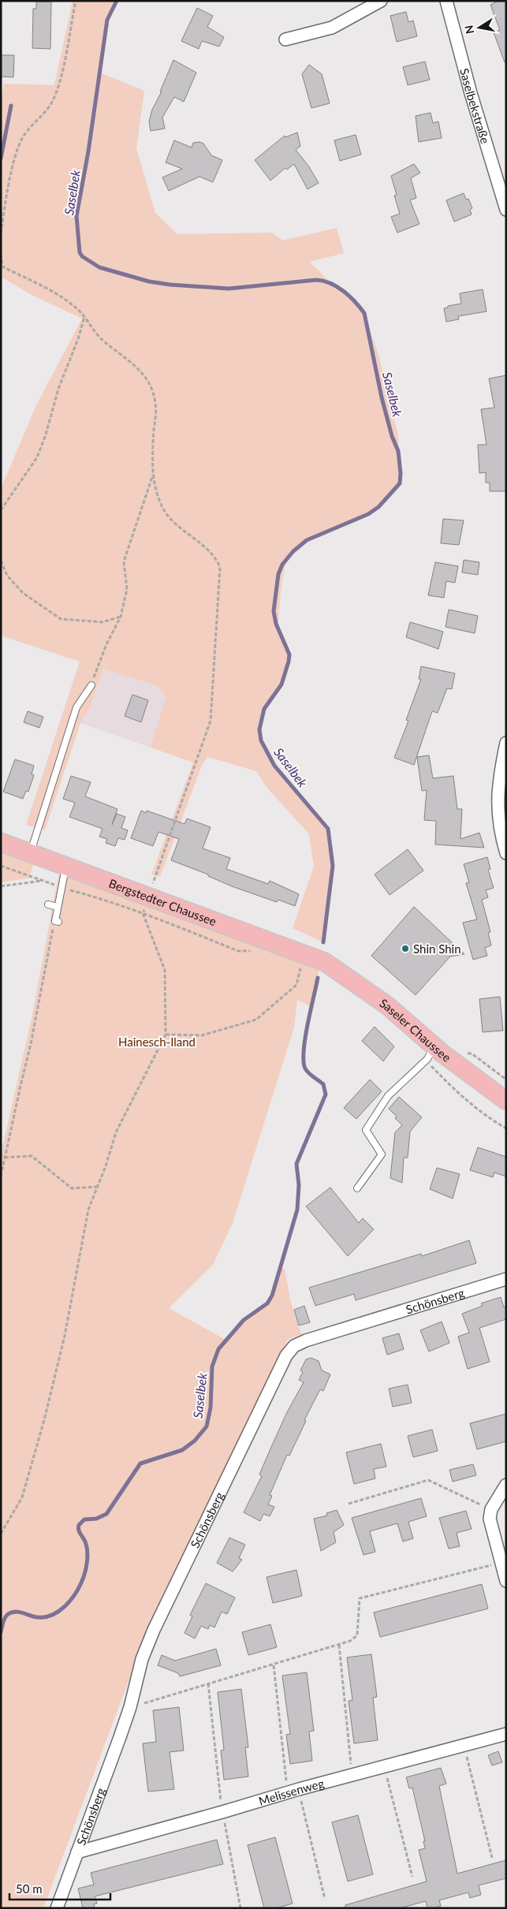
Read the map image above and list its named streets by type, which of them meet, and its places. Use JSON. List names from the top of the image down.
{
  "streets": {
    "main road": ["Bergstedter Chaussee", "Saseler Chaussee"],
    "street": ["Saselbekstraße", "Schönsberg", "Melissenweg"]
  },
  "crossings": [
    ["Bergstedter Chaussee", "Saseler Chaussee"],
    ["Schönsberg", "Melissenweg"]
  ],
  "water": ["Saselbek"],
  "parks": ["Hainesch-Iland"],
  "places": ["Shin Shin"],
  "scale_bar": "50 m",
  "north": "left"
}
